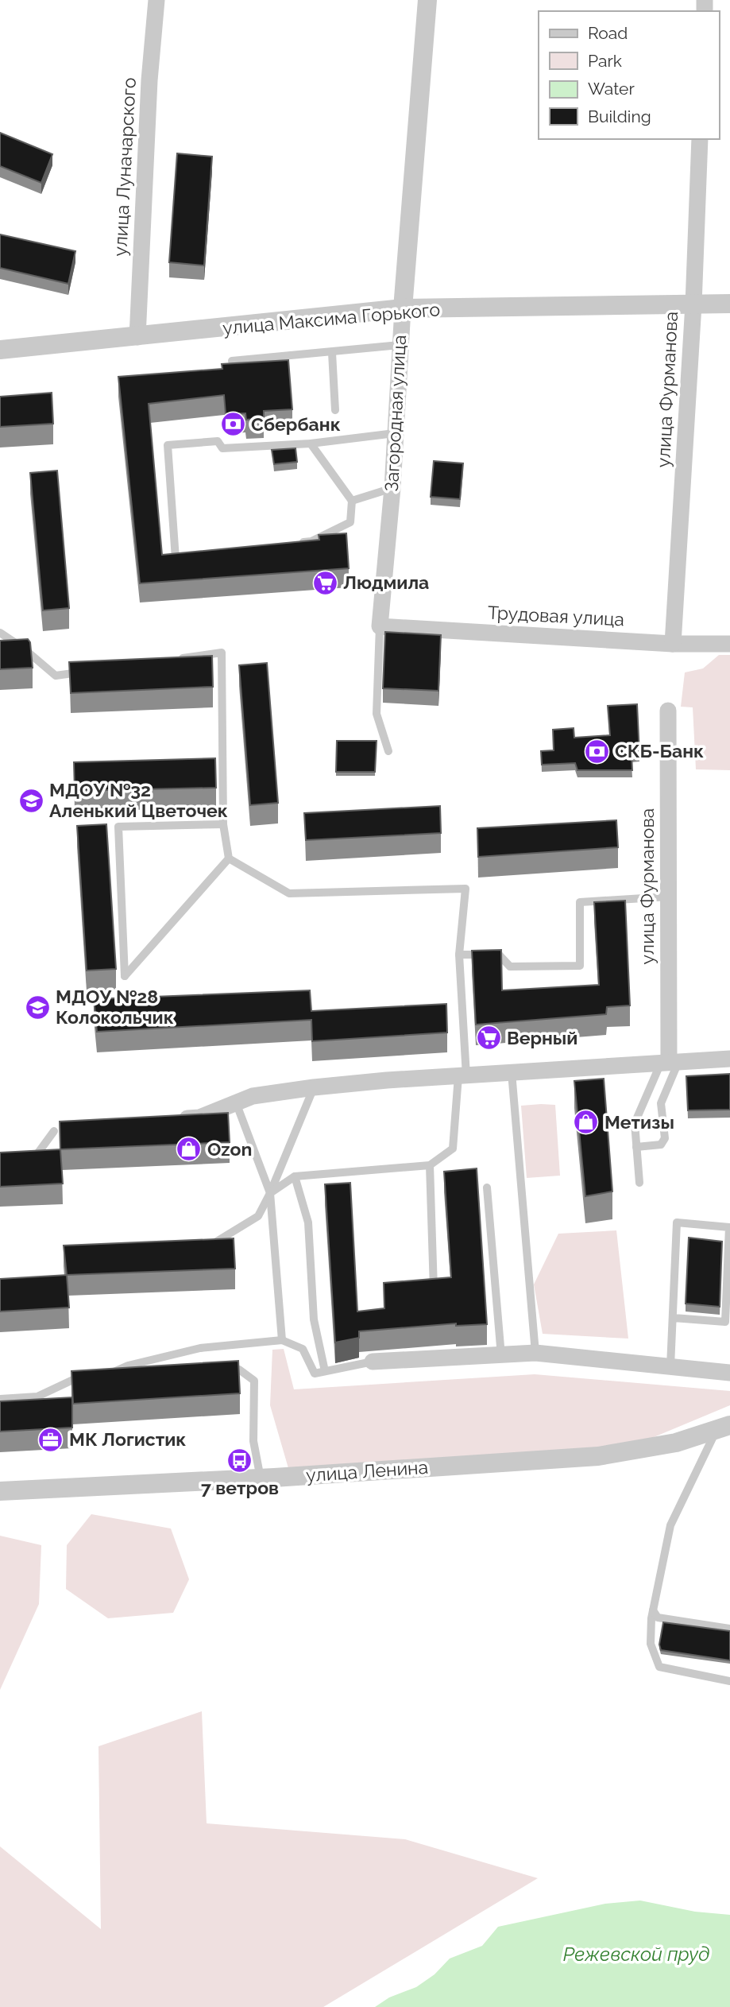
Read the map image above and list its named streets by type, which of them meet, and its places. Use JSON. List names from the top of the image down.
{
  "streets": {
    "street": [
      "улица Луначарского",
      "улица Максима Горького",
      "улица Фурманова",
      "Загородная улица",
      "Трудовая улица",
      "улица Ленина"
    ]
  },
  "crossings": [
    ["улица Луначарского", "улица Максима Горького"],
    ["улица Максима Горького", "улица Фурманова"],
    ["улица Максима Горького", "Загородная улица"],
    ["улица Фурманова", "Трудовая улица"],
    ["Загородная улица", "Трудовая улица"]
  ],
  "water": ["Режевской пруд"],
  "places": {
    "bank": ["Сбербанк", "СКБ-Банк"],
    "supermarket": ["Людмила", "Верный"],
    "school or university": ["МДОУ №32 Аленький Цветочек", "МДОУ №28 Колокольчик"],
    "shop": ["Метизы", "Ozon"],
    "office": ["МК Логистик"],
    "bus stop": ["7 ветров"]
  },
  "legend": [
    "Road",
    "Park",
    "Water",
    "Building"
  ]
}
